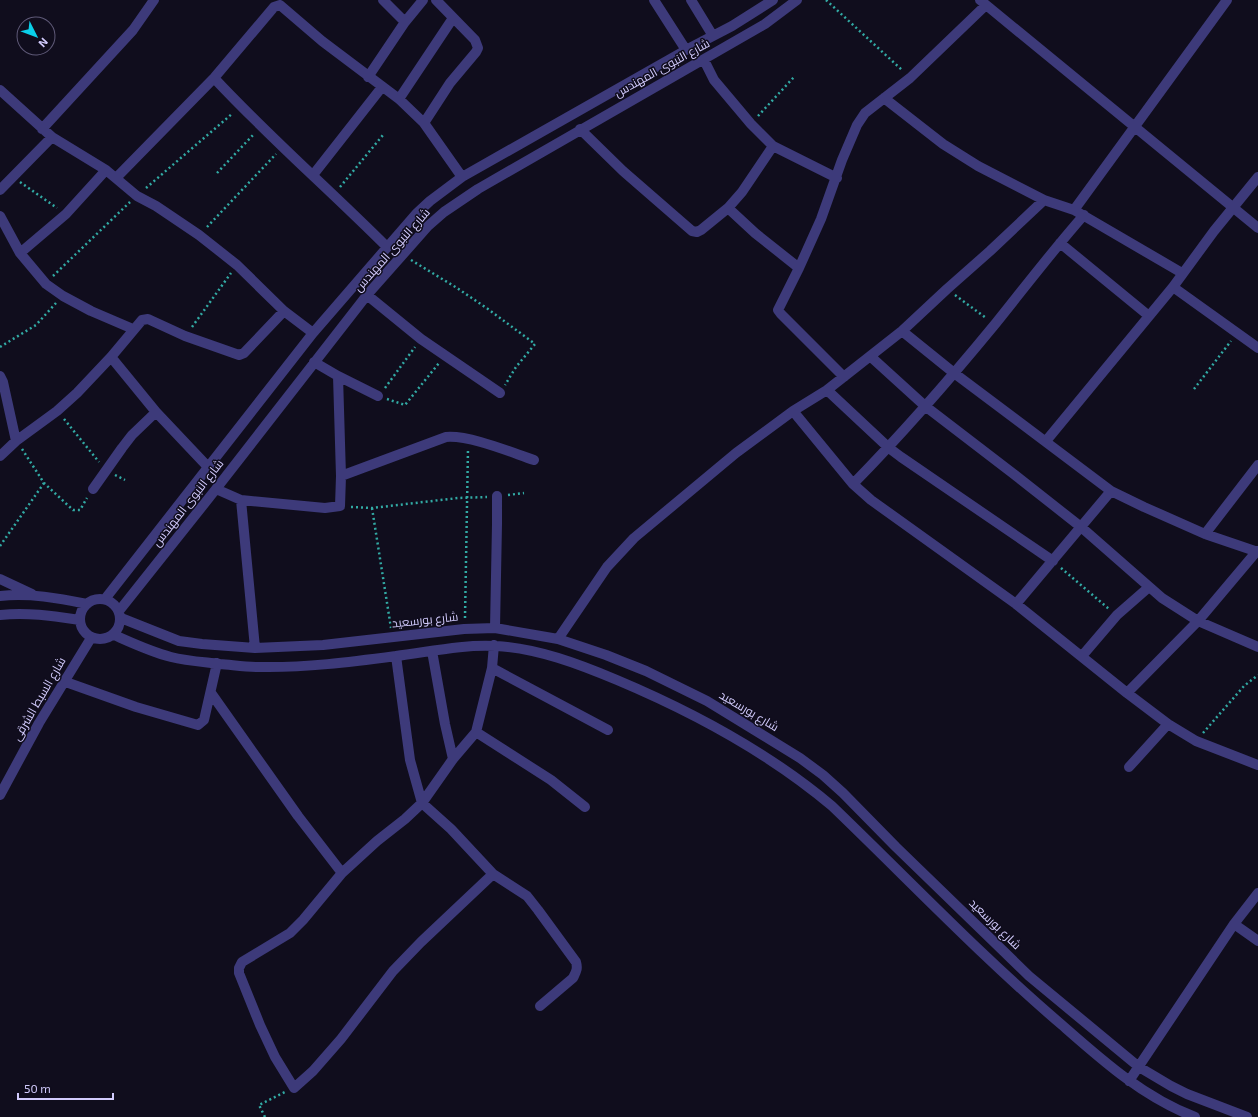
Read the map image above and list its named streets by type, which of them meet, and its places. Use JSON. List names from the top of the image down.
{
  "streets": {
    "street": ["شارع النبوى المهندس", "شارع بورسعيد", "شارع السبط الشرقى"]
  },
  "crossings": [
    ["شارع النبوى المهندس", "شارع بورسعيد"],
    ["شارع النبوى المهندس", "شارع السبط الشرقى"],
    ["شارع بورسعيد", "شارع السبط الشرقى"]
  ],
  "scale_bar": "50 m",
  "north": "bottom right"
}
